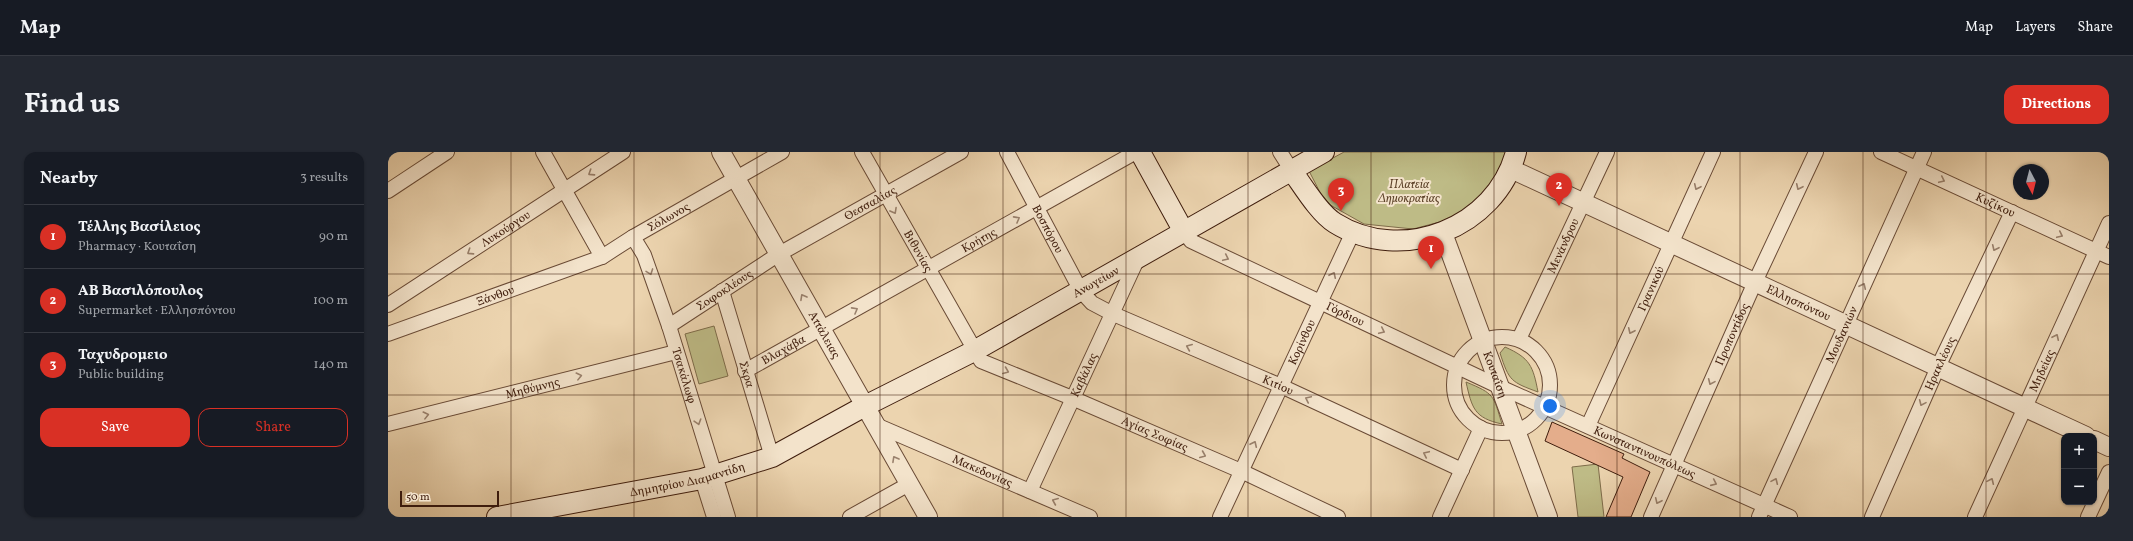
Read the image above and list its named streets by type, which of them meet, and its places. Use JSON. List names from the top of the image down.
{
  "streets": {
    "main road": ["Ανωγείων", "Δημητρίου Διαμαντίδη"],
    "street": [
      "Θεσσαλίας",
      "Κυζίκου",
      "Σόλωνος",
      "Βοσπόρου",
      "Λυκούργου",
      "Κρήτης",
      "Μενάνδρου",
      "Βιθυνίας",
      "Γρανικού",
      "Σοφοκλέους",
      "Ξάνθου",
      "Ελλησπόντου",
      "Γόρδιου",
      "Αττάλειας",
      "Προποντίδος",
      "Μουδανιών",
      "Κορίνθου",
      "Βλαχάβα",
      "Ηρακλέους",
      "Μηδείας",
      "Σκρα",
      "Καβάλας",
      "Κουταΐση",
      "Τσακάλωφ",
      "Κιτίου",
      "Μηθύμνης",
      "Αγίας Σοφίας",
      "Κωνσταντινουπόλεως",
      "Μακεδονίας"
    ]
  },
  "crossings": [
    ["Θεσσαλίας", "Βιθυνίας"],
    ["Θεσσαλίας", "Σοφοκλέους"],
    ["Θεσσαλίας", "Αττάλειας"],
    ["Κυζίκου", "Μουδανιών"],
    ["Κυζίκου", "Ηρακλέους"],
    ["Κυζίκου", "Μηδείας"],
    ["Σόλωνος", "Ξάνθου"],
    ["Σόλωνος", "Αττάλειας"],
    ["Σόλωνος", "Τσακάλωφ"],
    ["Βοσπόρου", "Κρήτης"],
    ["Βοσπόρου", "Ανωγείων"],
    ["Βοσπόρου", "Κιτίου"],
    ["Κρήτης", "Βιθυνίας"],
    ["Κρήτης", "Αττάλειας"],
    ["Κρήτης", "Βλαχάβα"],
    ["Μενάνδρου", "Ελλησπόντου"],
    ["Βιθυνίας", "Ανωγείων"],
    ["Βιθυνίας", "Αγίας Σοφίας"],
    ["Ανωγείων", "Γόρδιου"],
    ["Ανωγείων", "Αττάλειας"],
    ["Ανωγείων", "Καβάλας"],
    ["Ανωγείων", "Κιτίου"],
    ["Ανωγείων", "Αγίας Σοφίας"],
    ["Ανωγείων", "Δημητρίου Διαμαντίδη"],
    ["Γρανικού", "Ελλησπόντου"],
    ["Γρανικού", "Κωνσταντινουπόλεως"],
    ["Σοφοκλέους", "Αττάλειας"],
    ["Σοφοκλέους", "Σκρα"],
    ["Σοφοκλέους", "Τσακάλωφ"],
    ["Ελλησπόντου", "Προποντίδος"],
    ["Ελλησπόντου", "Μουδανιών"],
    ["Ελλησπόντου", "Ηρακλέους"],
    ["Ελλησπόντου", "Μηδείας"],
    ["Γόρδιου", "Κορίνθου"],
    ["Γόρδιου", "Κουταΐση"],
    ["Γόρδιου", "Κωνσταντινουπόλεως"],
    ["Αττάλειας", "Βλαχάβα"],
    ["Αττάλειας", "Μακεδονίας"],
    ["Αττάλειας", "Δημητρίου Διαμαντίδη"],
    ["Προποντίδος", "Κωνσταντινουπόλεως"],
    ["Μουδανιών", "Κωνσταντινουπόλεως"],
    ["Κορίνθου", "Κιτίου"],
    ["Κορίνθου", "Αγίας Σοφίας"],
    ["Βλαχάβα", "Σκρα"],
    ["Σκρα", "Δημητρίου Διαμαντίδη"],
    ["Καβάλας", "Κιτίου"],
    ["Καβάλας", "Αγίας Σοφίας"],
    ["Καβάλας", "Μακεδονίας"],
    ["Κουταΐση", "Κωνσταντινουπόλεως"],
    ["Τσακάλωφ", "Μηθύμνης"],
    ["Τσακάλωφ", "Δημητρίου Διαμαντίδη"]
  ],
  "one_way": [
    "Κυζίκου",
    "Λυκούργου",
    "Κρήτης",
    "Βιθυνίας",
    "Γρανικού",
    "Γόρδιου",
    "Αττάλειας",
    "Προποντίδος",
    "Μουδανιών",
    "Κορίνθου",
    "Ηρακλέους",
    "Μηδείας",
    "Τσακάλωφ",
    "Κιτίου",
    "Μηθύμνης",
    "Αγίας Σοφίας"
  ],
  "parks": ["Πλατεία Δημοκρατίας"],
  "scale_bar": "50 m",
  "north": "bottom",
  "page": {
    "header": "Map",
    "nav": ["Map", "Layers", "Share"],
    "title": "Find us",
    "buttons": [
      "Directions",
      ["Save", "Share"]
    ],
    "heading": ["Nearby", "3 results"],
    "pins": ["2", "3", "1"],
    "list": [
      {
        "mark": "1",
        "name": "Τέλλης Βασίλειος",
        "note": "Pharmacy · Κουταΐση",
        "value": "90 m"
      },
      {
        "mark": "2",
        "name": "ΑΒ Βασιλόπουλος",
        "note": "Supermarket · Ελλησπόντου",
        "value": "100 m"
      },
      {
        "mark": "3",
        "name": "Ταχυδρομειο",
        "note": "Public building",
        "value": "140 m"
      }
    ],
    "map_buttons": ["+", "−"],
    "scale": "50 m"
  }
}
